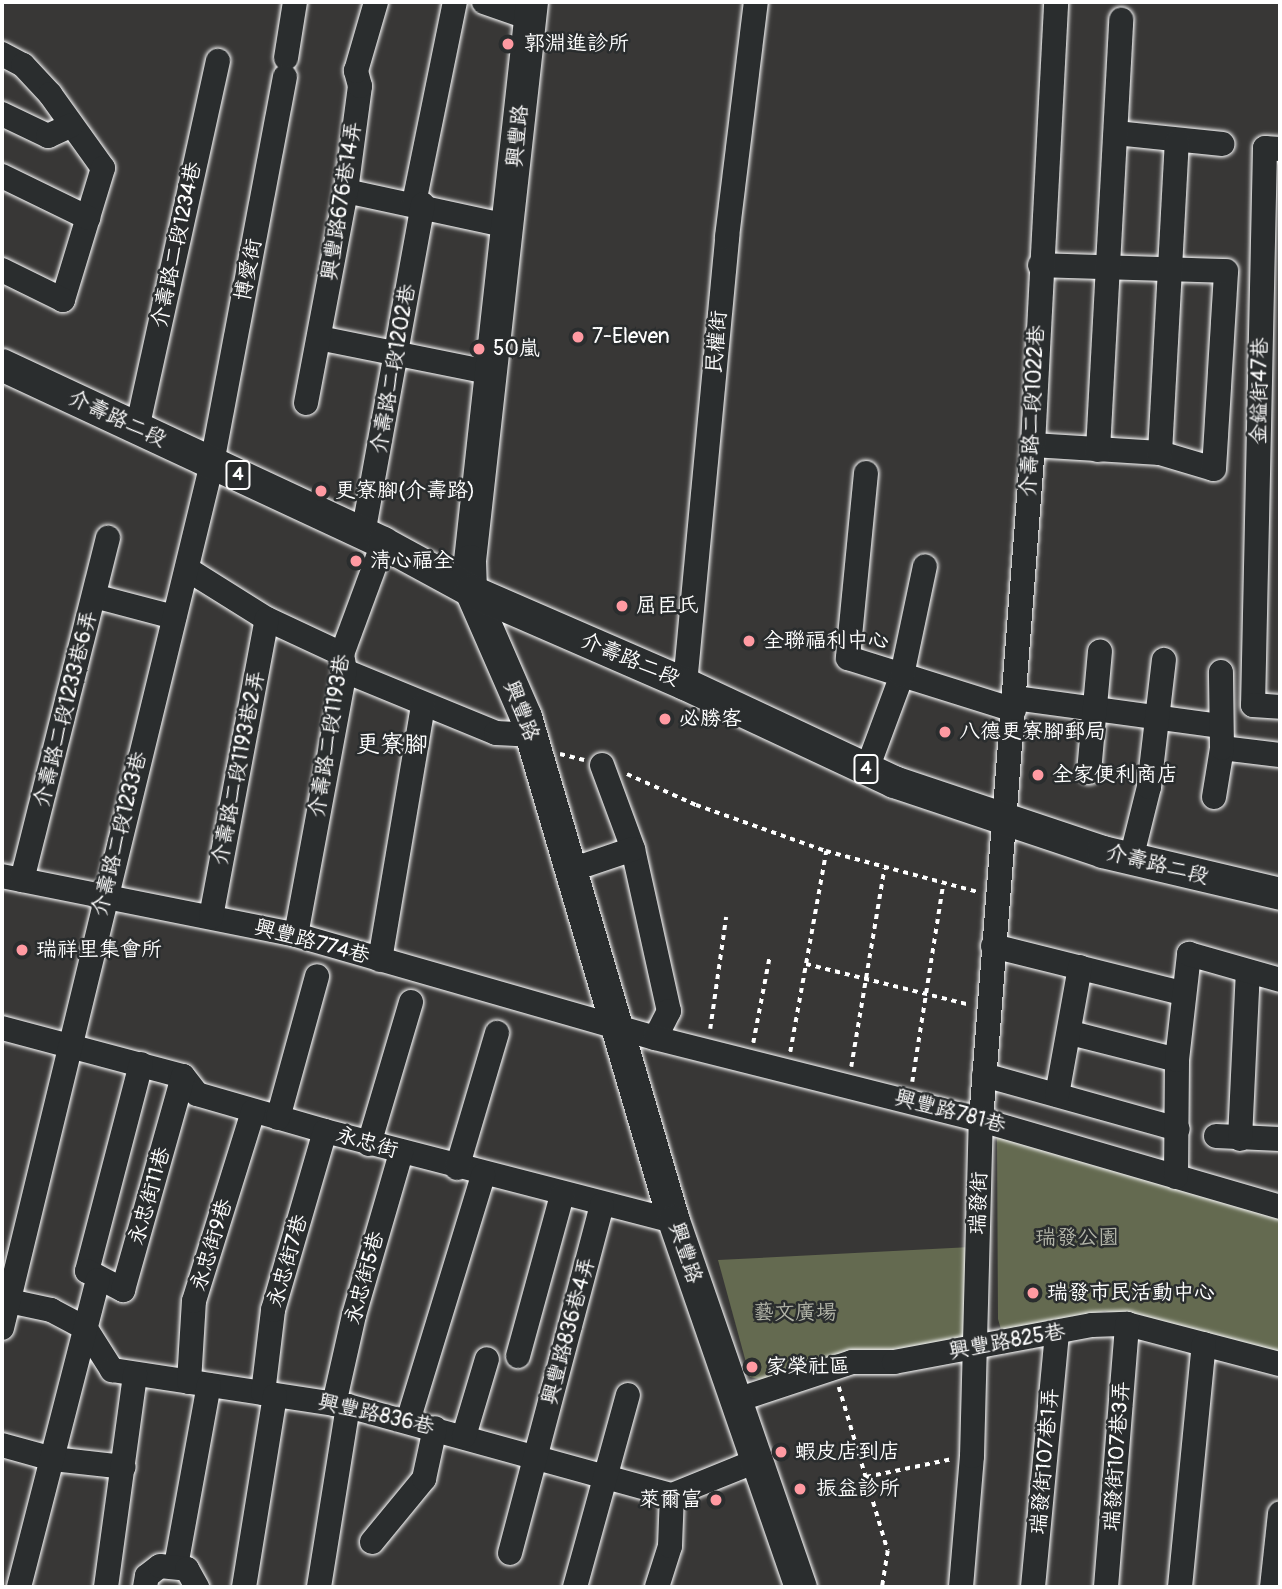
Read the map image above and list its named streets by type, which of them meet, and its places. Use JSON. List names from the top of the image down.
{
  "streets": {
    "main road": ["興豐路", "介壽路二段", "4"],
    "street": [
      "興豐路676巷14弄",
      "介壽路二段1234巷",
      "博愛街",
      "民權街",
      "介壽路二段1202巷",
      "金鎰街47巷",
      "介壽路二段1022巷",
      "介壽路二段1233巷6弄",
      "介壽路二段1193巷",
      "介壽路二段1193巷2弄",
      "介壽路二段1233巷",
      "興豐路774巷",
      "興豐路781巷",
      "永忠街",
      "永忠街11巷",
      "瑞發街",
      "永忠街9巷",
      "永忠街7巷",
      "永忠街5巷",
      "興豐路836巷4弄",
      "興豐路825巷",
      "興豐路836巷",
      "瑞發街107巷3弄",
      "瑞發街107巷1弄"
    ]
  },
  "crossings": [
    ["興豐路", "介壽路二段"],
    ["興豐路", "興豐路774巷"],
    ["興豐路", "興豐路781巷"],
    ["興豐路", "永忠街"],
    ["興豐路", "興豐路825巷"],
    ["介壽路二段1234巷", "介壽路二段"],
    ["博愛街", "介壽路二段"],
    ["博愛街", "介壽路二段1233巷"],
    ["民權街", "介壽路二段"],
    ["介壽路二段1202巷", "介壽路二段"],
    ["介壽路二段1202巷", "介壽路二段1193巷"],
    ["介壽路二段1022巷", "介壽路二段"],
    ["介壽路二段1022巷", "瑞發街"],
    ["介壽路二段", "介壽路二段1193巷"],
    ["介壽路二段", "介壽路二段1233巷"],
    ["介壽路二段", "瑞發街"],
    ["介壽路二段1233巷6弄", "興豐路774巷"],
    ["介壽路二段1193巷", "興豐路774巷"],
    ["介壽路二段1193巷2弄", "興豐路774巷"],
    ["介壽路二段1233巷", "興豐路774巷"],
    ["介壽路二段1233巷", "永忠街"],
    ["介壽路二段1233巷", "興豐路836巷"],
    ["興豐路774巷", "興豐路781巷"],
    ["興豐路781巷", "瑞發街"],
    ["永忠街", "永忠街11巷"],
    ["永忠街", "永忠街9巷"],
    ["永忠街", "永忠街7巷"],
    ["永忠街", "永忠街5巷"],
    ["永忠街", "興豐路836巷4弄"],
    ["瑞發街", "興豐路825巷"],
    ["永忠街9巷", "興豐路836巷"],
    ["永忠街7巷", "興豐路836巷"],
    ["永忠街5巷", "興豐路836巷"],
    ["興豐路836巷4弄", "興豐路836巷"],
    ["興豐路825巷", "瑞發街107巷3弄"],
    ["興豐路825巷", "瑞發街107巷1弄"]
  ],
  "districts": ["更寮腳"],
  "parks": ["瑞發公園", "藝文廣場"],
  "places": [
    "郭淵進診所",
    "7-Eleven",
    "50嵐",
    "更寮腳(介壽路)",
    "清心福全",
    "屈臣氏",
    "全聯福利中心",
    "必勝客",
    "八德更寮腳郵局",
    "全家便利商店",
    "瑞祥里集會所",
    "瑞發市民活動中心",
    "家榮社區",
    "蝦皮店到店",
    "振益診所",
    "萊爾富"
  ]
}
